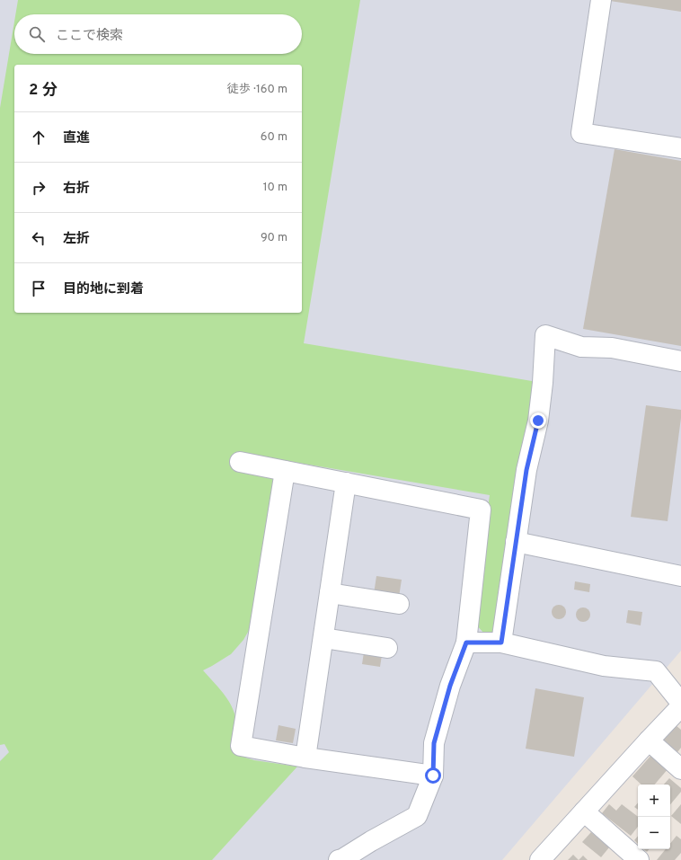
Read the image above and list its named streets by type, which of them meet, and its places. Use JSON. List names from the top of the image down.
{
  "page": {
    "search": "ここで検索",
    "heading": ["2 分", "徒歩 · 160 m"],
    "list": [
      ["直進", "60 m"],
      ["右折", "10 m"],
      ["左折", "90 m"],
      "目的地に到着"
    ],
    "map_buttons": ["+", "−"]
  }
}
